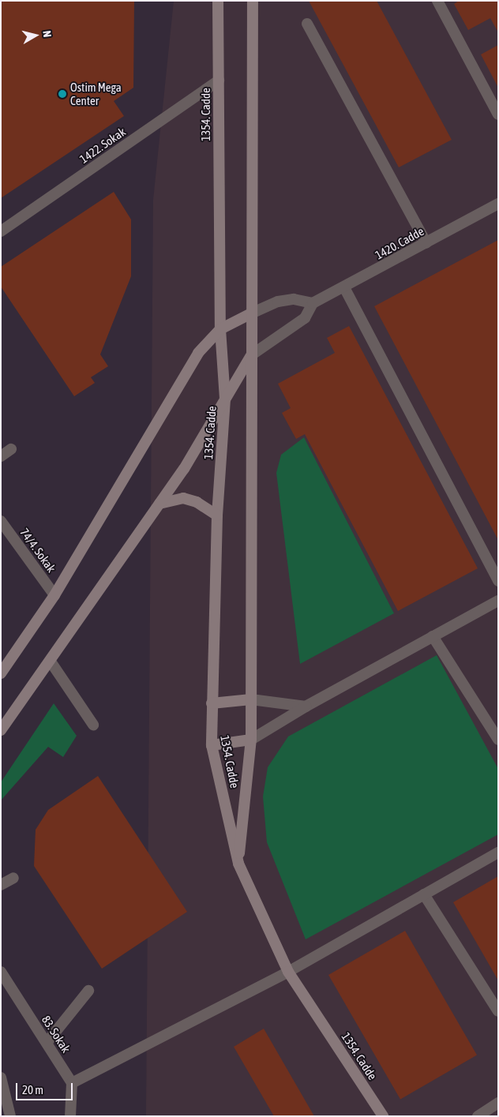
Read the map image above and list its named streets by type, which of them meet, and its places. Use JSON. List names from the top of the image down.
{
  "streets": {
    "main road": ["1354. Cadde"],
    "street": [
      "1422. Sokak",
      "1420. Cadde",
      "74/4. Sokak",
      "83. Sokak"
    ]
  },
  "crossings": [
    ["1354. Cadde", "1422. Sokak"]
  ],
  "places": ["Ostim Mega Center"],
  "scale_bar": "20 m",
  "north": "right"
}
